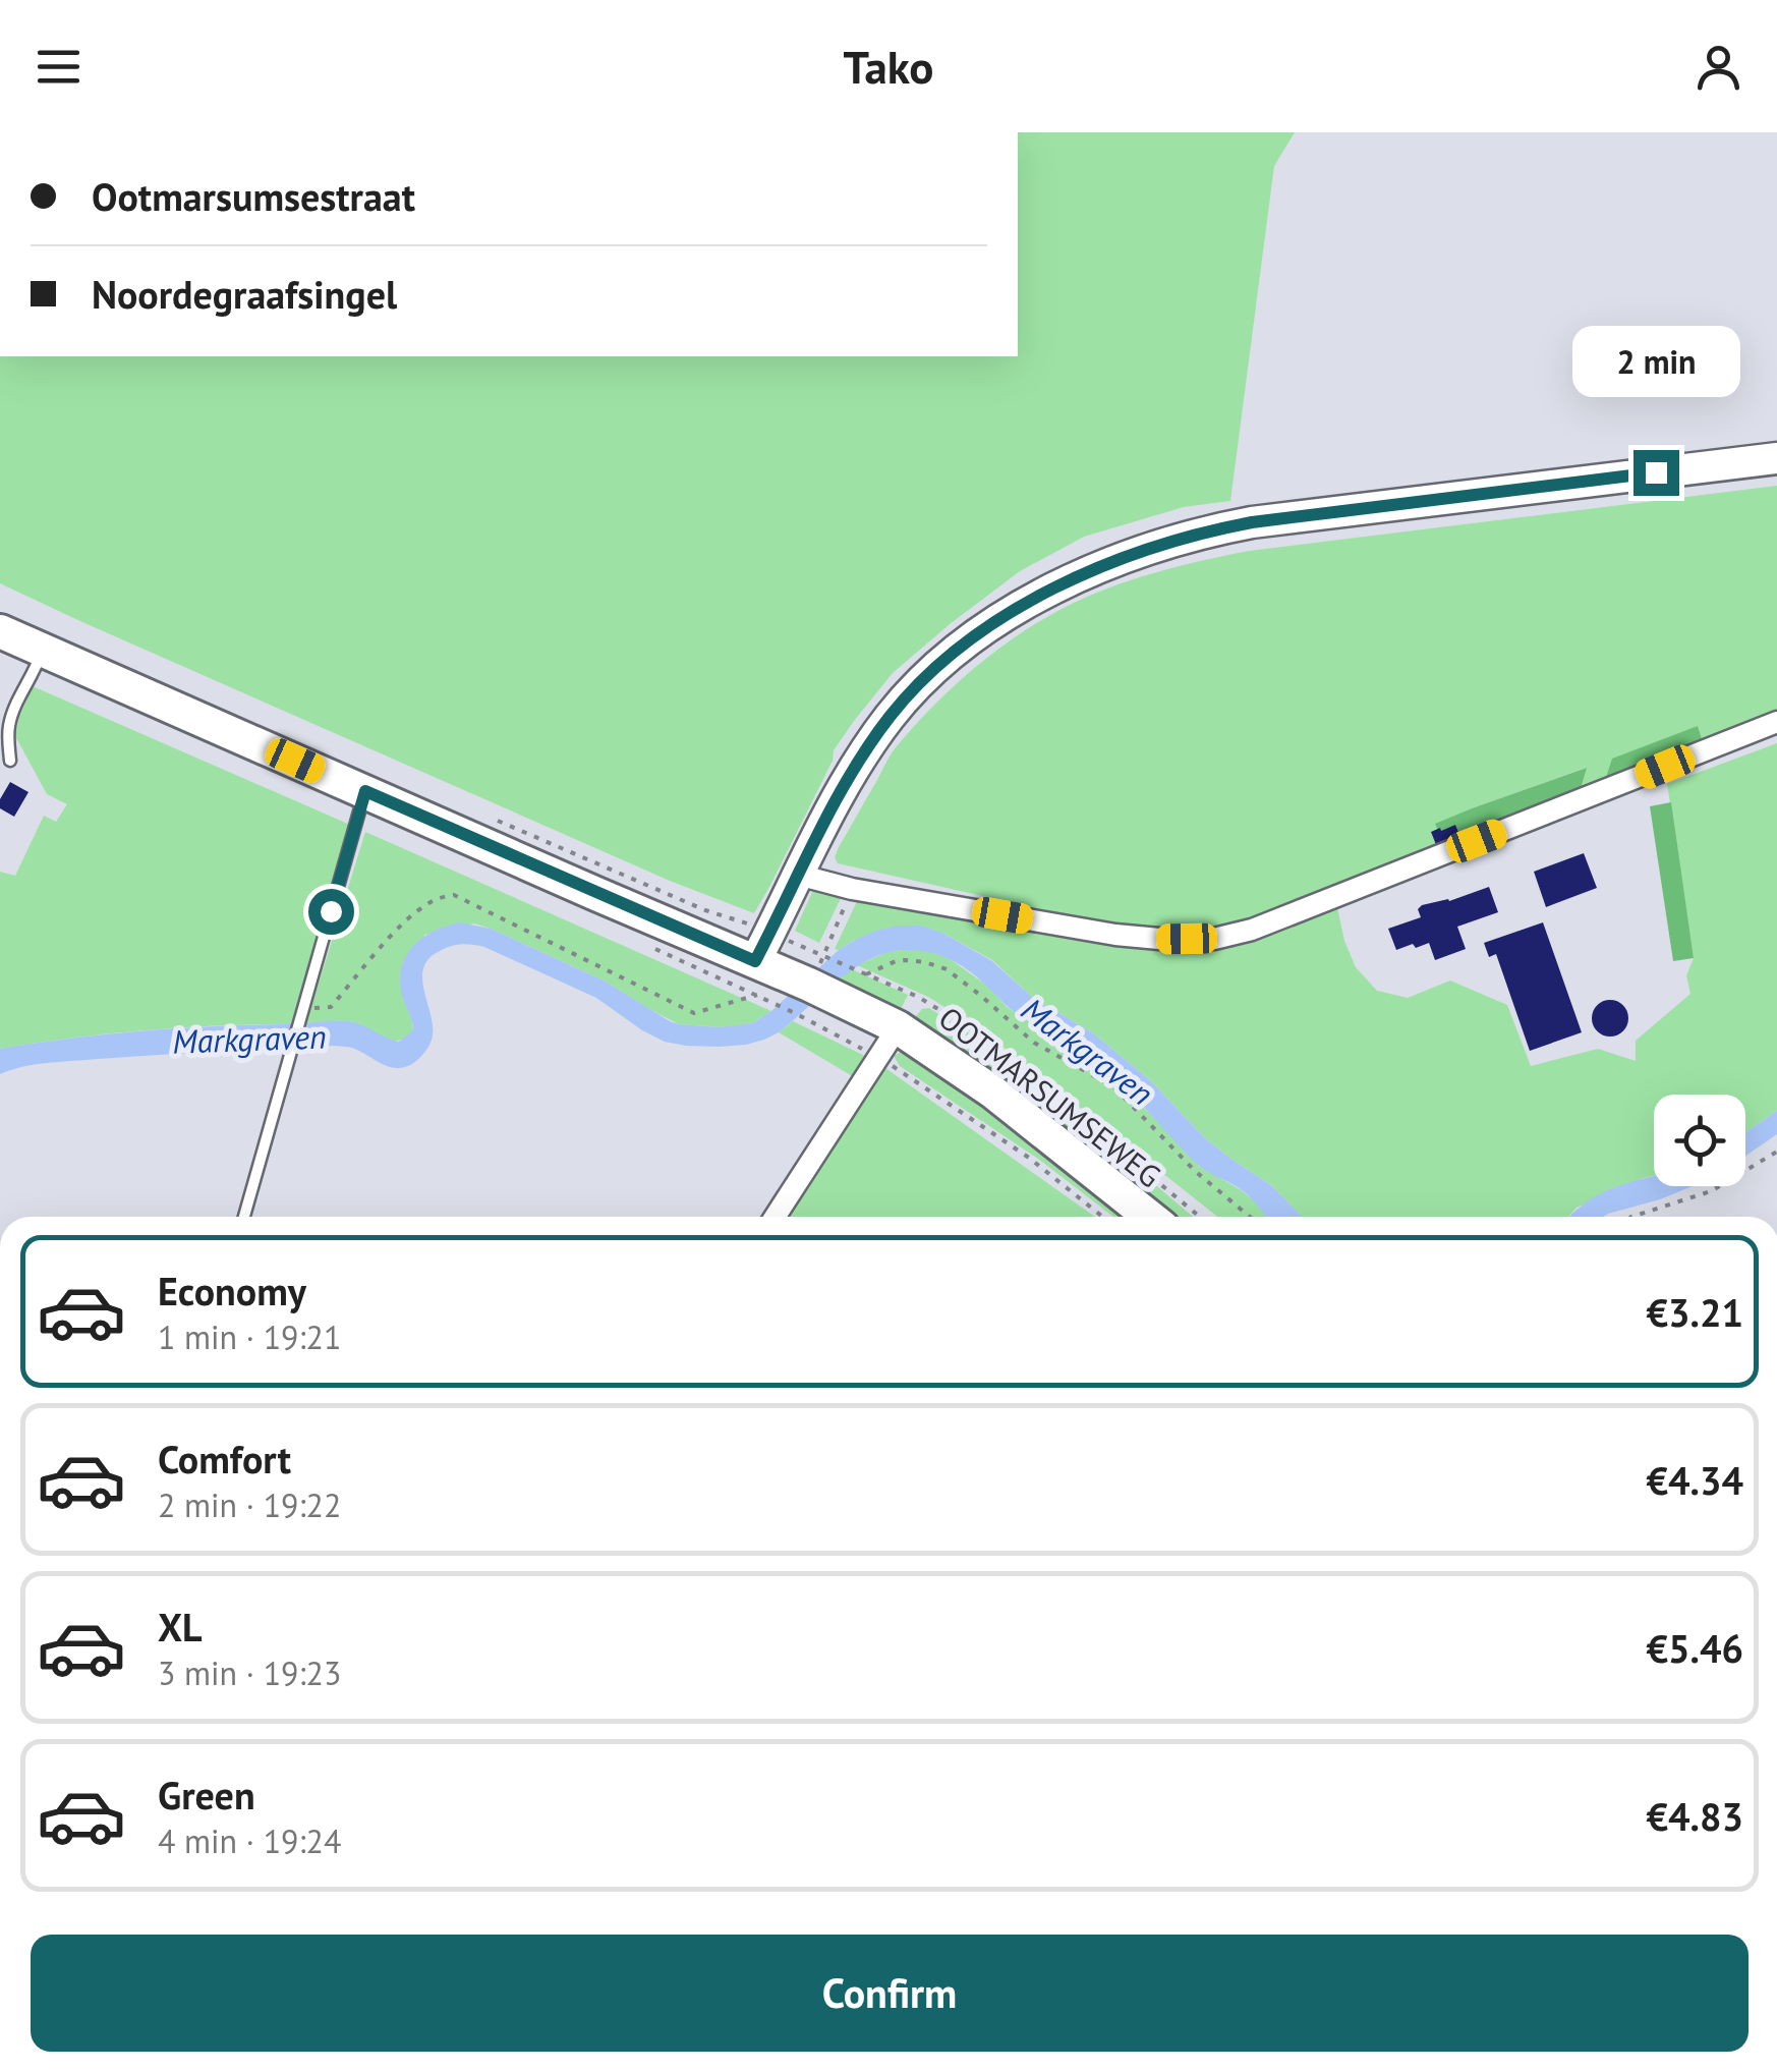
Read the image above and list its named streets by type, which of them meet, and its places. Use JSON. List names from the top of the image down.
{
  "streets": {
    "main road": ["OOTMARSUMSEWEG"]
  },
  "water": ["Markgraven"],
  "page": {
    "header": "Tako",
    "banner": ["Ootmarsumsestraat", "Noordegraafsingel"],
    "bubble": "2 min",
    "list": [
      {
        "name": "Economy",
        "note": "1 min · 19:21",
        "value": "€3.21"
      },
      {
        "name": "Comfort",
        "note": "2 min · 19:22",
        "value": "€4.34"
      },
      {
        "name": "XL",
        "note": "3 min · 19:23",
        "value": "€5.46"
      },
      {
        "name": "Green",
        "note": "4 min · 19:24",
        "value": "€4.83"
      }
    ],
    "buttons": "Confirm"
  }
}
